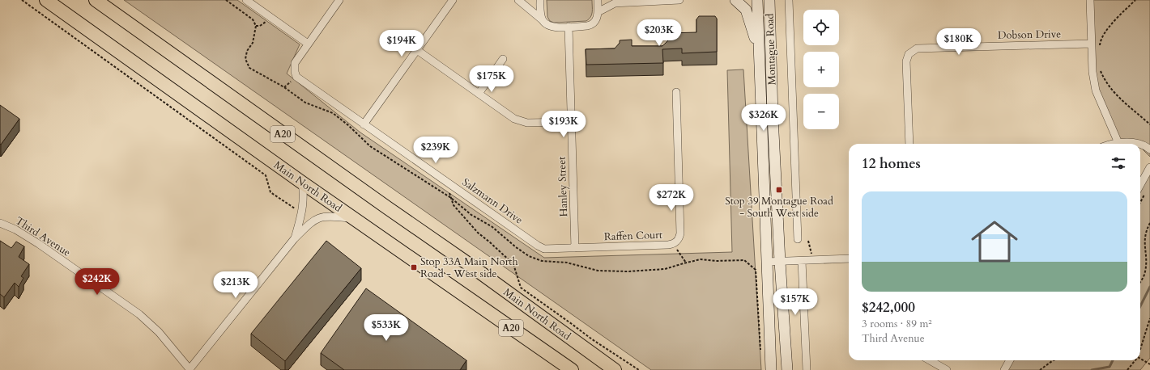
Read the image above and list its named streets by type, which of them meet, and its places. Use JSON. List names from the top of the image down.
{
  "streets": {
    "highway": ["A20", "Main North Road"],
    "main road": ["Montague Road"],
    "street": [
      "Dobson Drive",
      "Hanley Street",
      "Salzmann Drive",
      "Raffen Court",
      "Third Avenue"
    ]
  },
  "crossings": [
    ["Hanley Street", "Salzmann Drive"],
    ["Hanley Street", "Raffen Court"],
    ["Salzmann Drive", "Raffen Court"]
  ],
  "places": {
    "transit": ["Stop 39 Montague Road - South West side", "Stop 33A Main North Road - West side"]
  },
  "page": {
    "map_buttons": ["+", "−"],
    "price": [
      "$203K",
      "$180K",
      "$194K",
      "$175K",
      "$326K",
      "$193K",
      "$239K",
      "$272K",
      "$242K",
      "$213K",
      "$157K",
      "$533K"
    ],
    "heading": "12 homes",
    "list": [
      {
        "name": "$242,000",
        "note": "3 rooms · 89 m² · Third Avenue"
      }
    ]
  }
}
